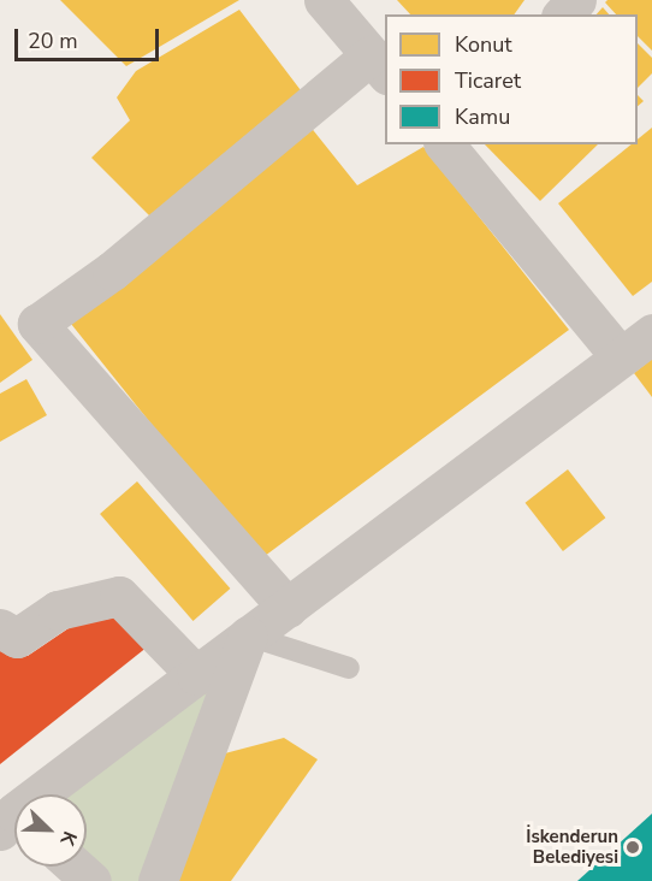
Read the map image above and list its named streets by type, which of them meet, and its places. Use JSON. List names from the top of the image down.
{
  "places": ["İskenderun Belediyesi"],
  "legend": ["Konut", "Ticaret", "Kamu"],
  "scale_bar": "20 m",
  "north": "bottom right"
}
